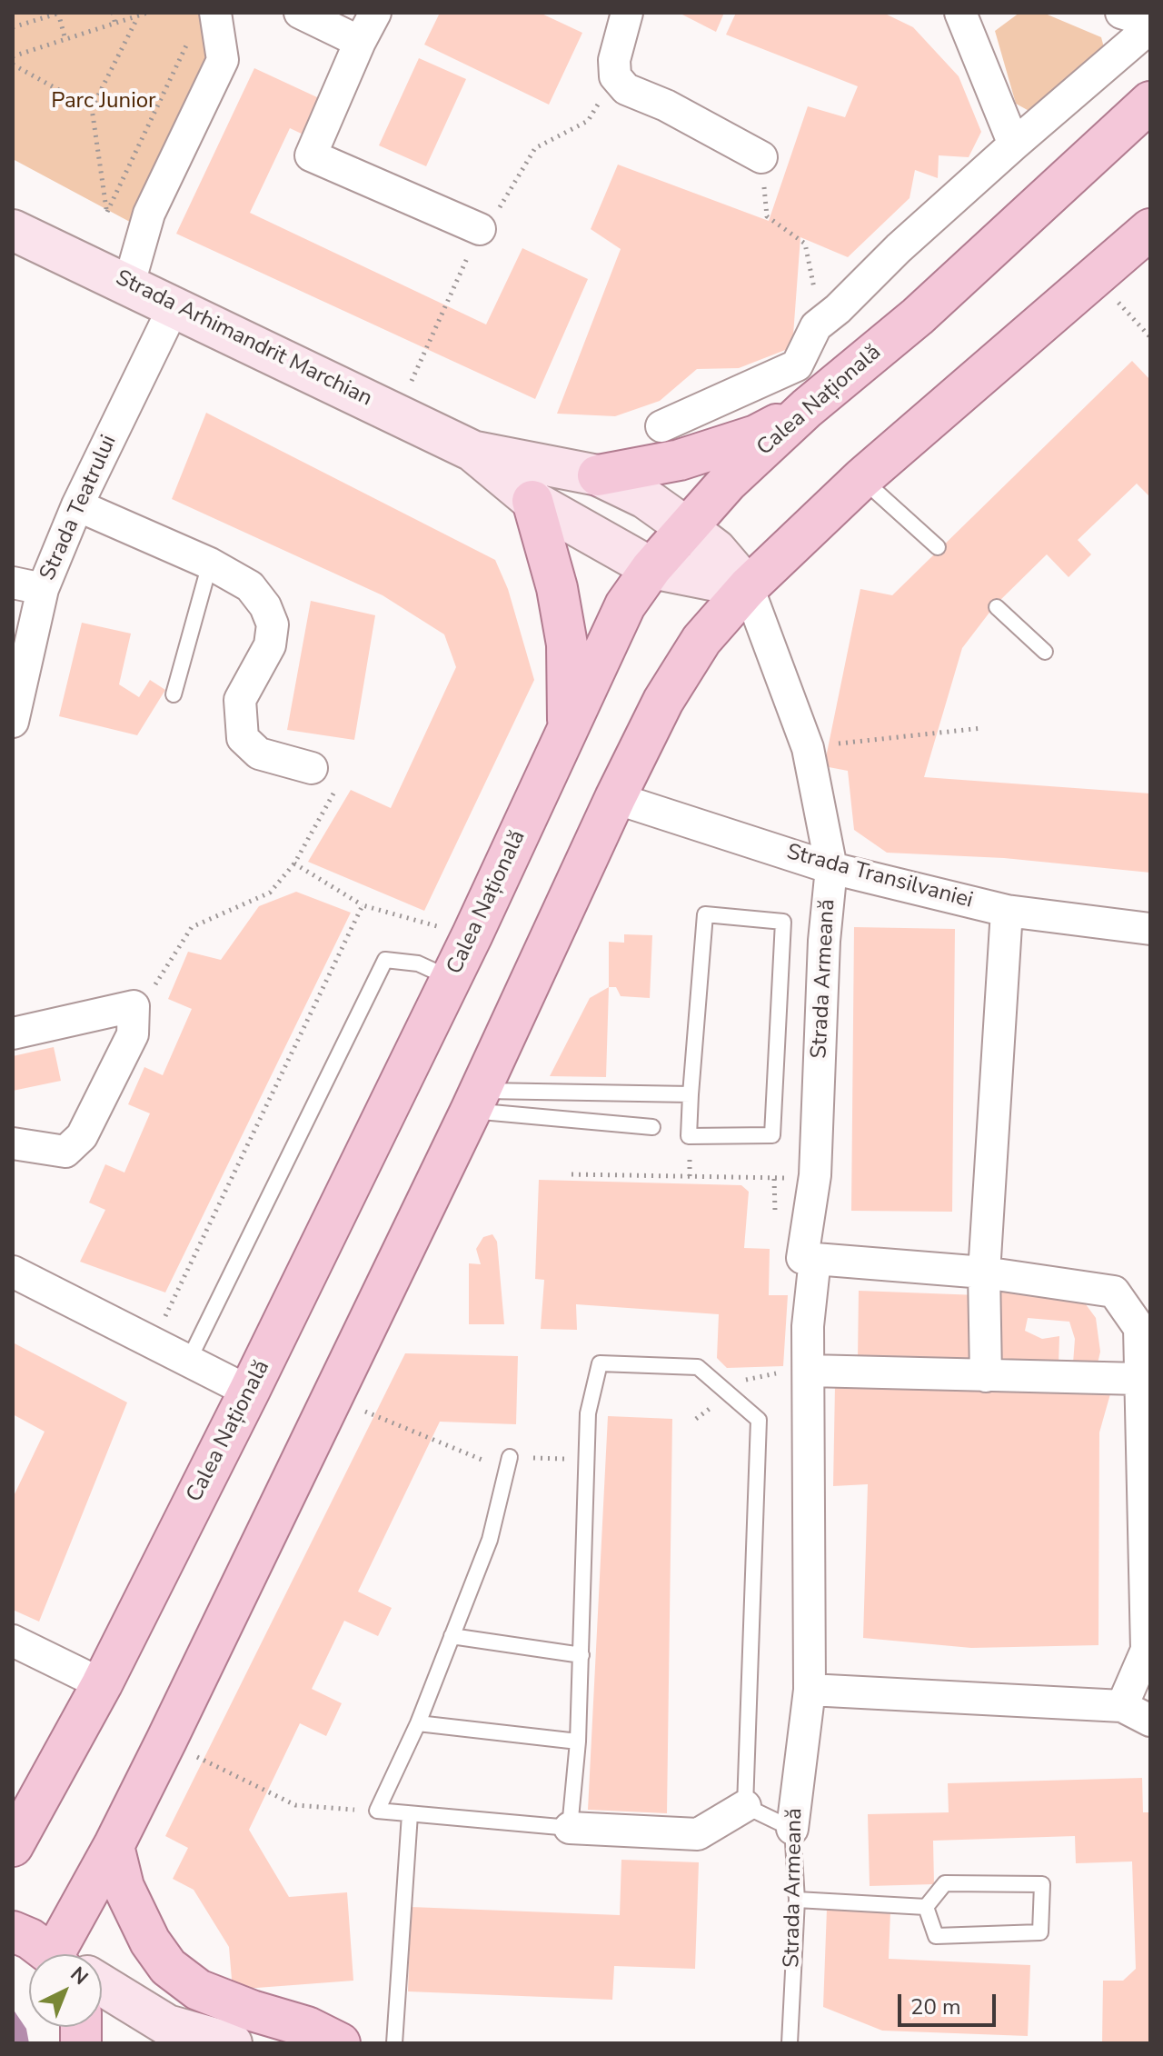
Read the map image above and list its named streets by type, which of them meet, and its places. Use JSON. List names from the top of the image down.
{
  "streets": {
    "main road": ["Strada Arhimandrit Marchian", "Calea Națională"],
    "street": ["Strada Teatrului", "Strada Transilvaniei", "Strada Armeană"]
  },
  "crossings": [
    ["Strada Arhimandrit Marchian", "Calea Națională"],
    ["Strada Arhimandrit Marchian", "Strada Teatrului"],
    ["Strada Arhimandrit Marchian", "Strada Armeană"],
    ["Strada Transilvaniei", "Strada Armeană"]
  ],
  "parks": ["Parc Junior"],
  "scale_bar": "20 m",
  "north": "top right"
}
